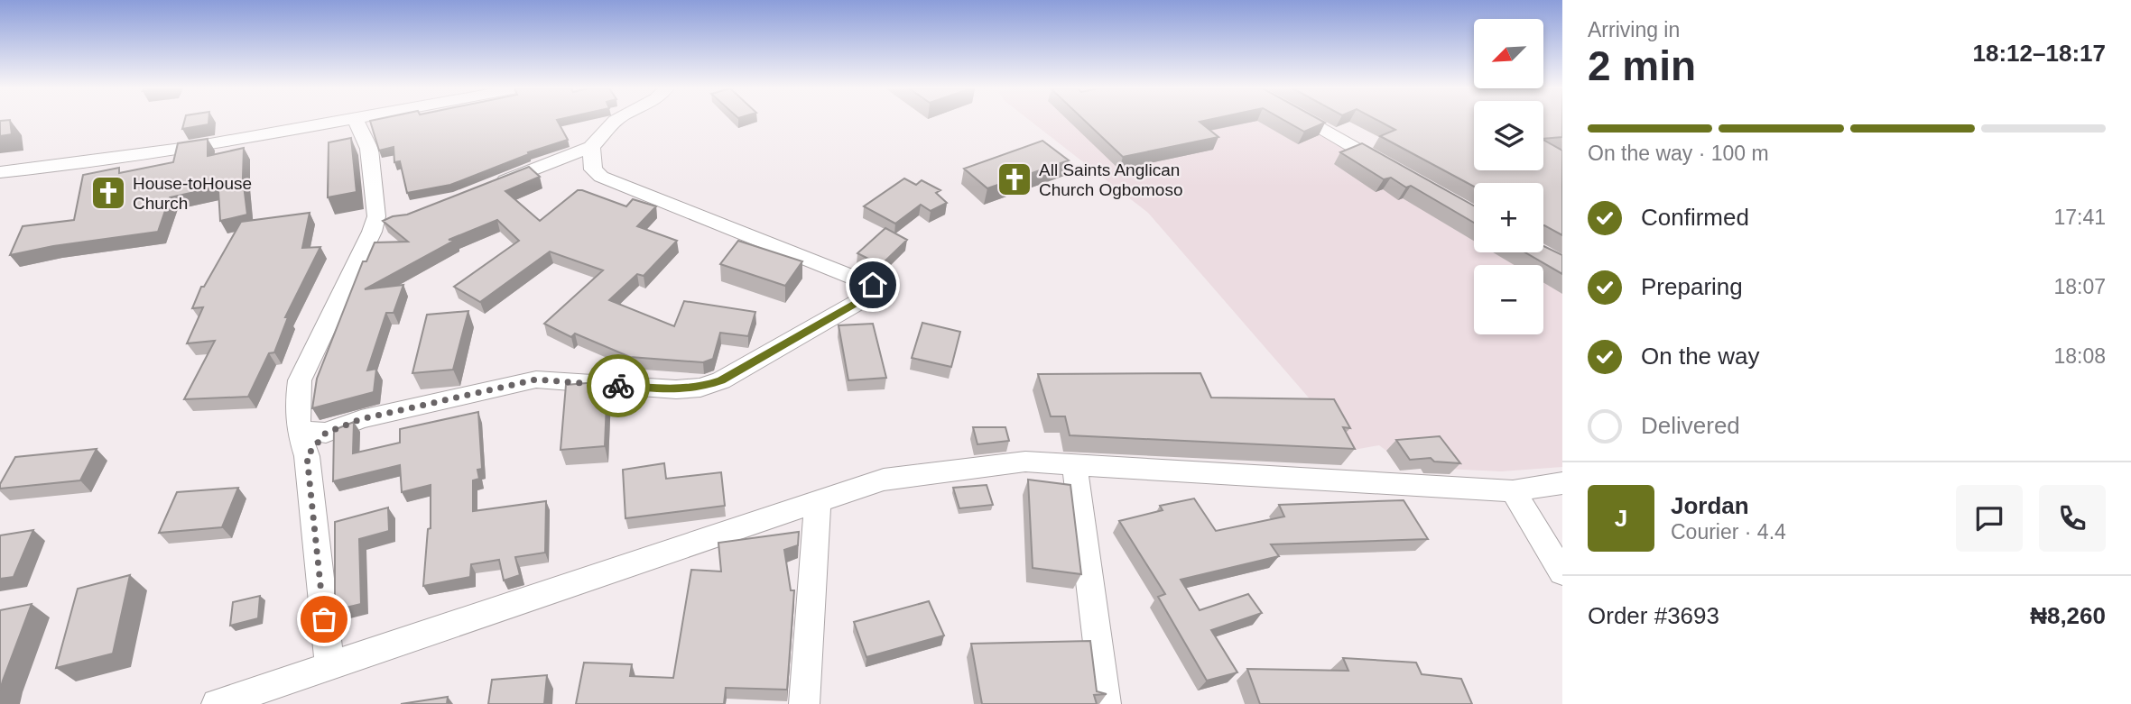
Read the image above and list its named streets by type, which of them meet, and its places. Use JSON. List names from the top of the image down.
{
  "places": {
    "church": ["All Saints Anglican Church Ogbomoso", "House-toHouse Church"]
  },
  "north": "bottom left",
  "page": {
    "heading": ["2 min", "Arriving in", "18:12–18:17"],
    "panel": [
      "Jordan",
      "Courier · 4.4",
      "Order #3693",
      "₦8,260"
    ],
    "map_buttons": ["+", "−"],
    "bar": "On the way · 100 m",
    "list": [
      ["Confirmed", "17:41"],
      ["Preparing", "18:07"],
      ["On the way", "18:08"],
      "Delivered"
    ],
    "round": "J"
  }
}
